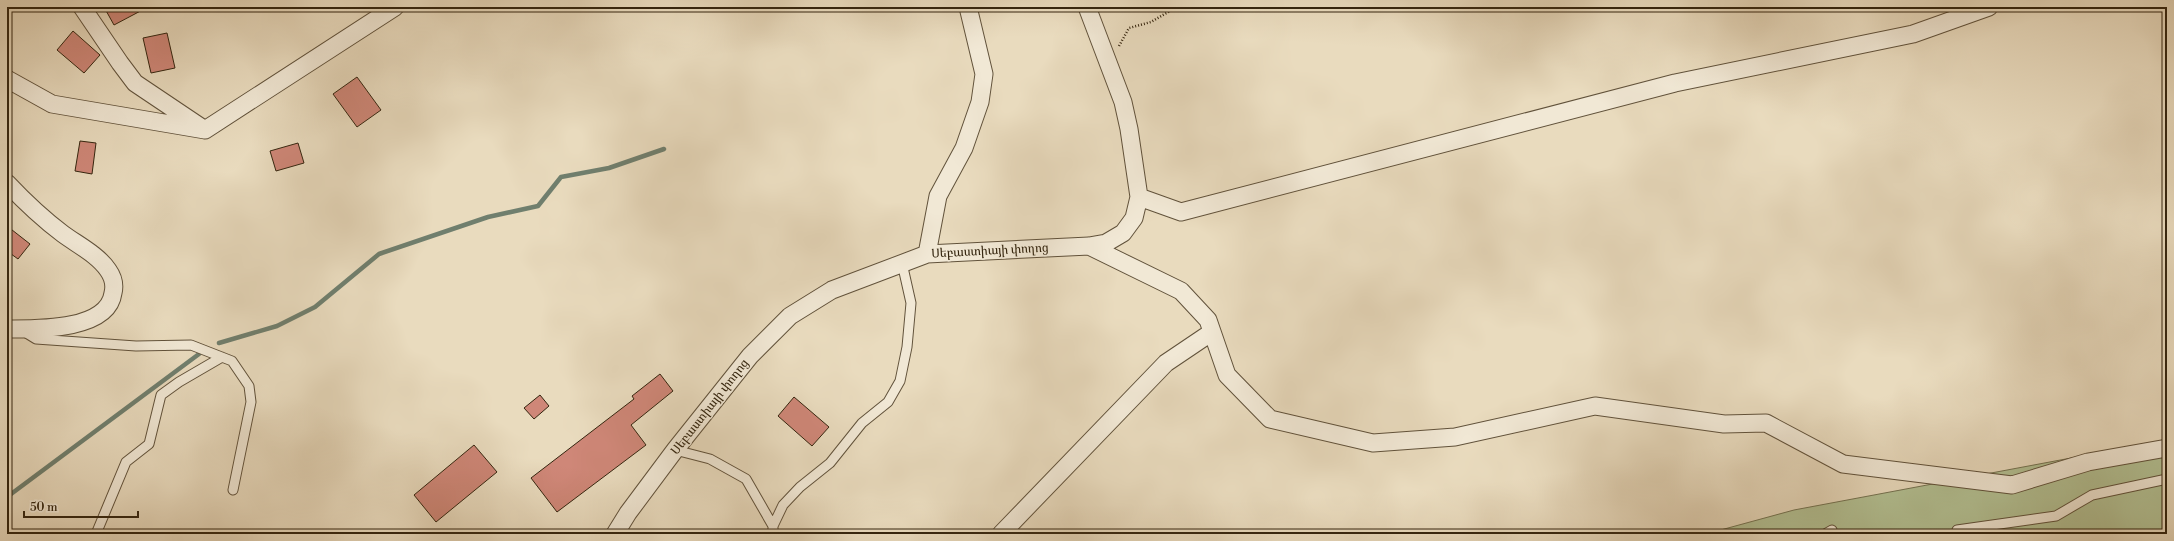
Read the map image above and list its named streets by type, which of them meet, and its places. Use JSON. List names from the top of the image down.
{
  "streets": {
    "street": ["Սեբաստիայի փողոց"]
  },
  "scale_bar": "50 m"
}
